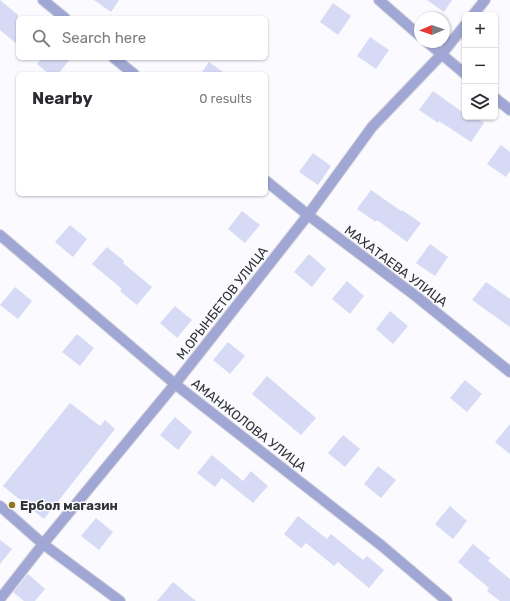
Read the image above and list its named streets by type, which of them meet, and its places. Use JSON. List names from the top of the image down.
{
  "streets": {
    "street": ["МАХАТАЕВА УЛИЦА", "М.ОРЫНБЕТОВ УЛИЦА", "АМАНЖОЛОВА УЛИЦА"]
  },
  "crossings": [
    ["МАХАТАЕВА УЛИЦА", "М.ОРЫНБЕТОВ УЛИЦА"],
    ["М.ОРЫНБЕТОВ УЛИЦА", "АМАНЖОЛОВА УЛИЦА"]
  ],
  "places": ["Ербол магазин"],
  "north": "left",
  "page": {
    "map_buttons": ["+", "−"],
    "search": "Search here",
    "heading": ["Nearby", "0 results"]
  }
}
